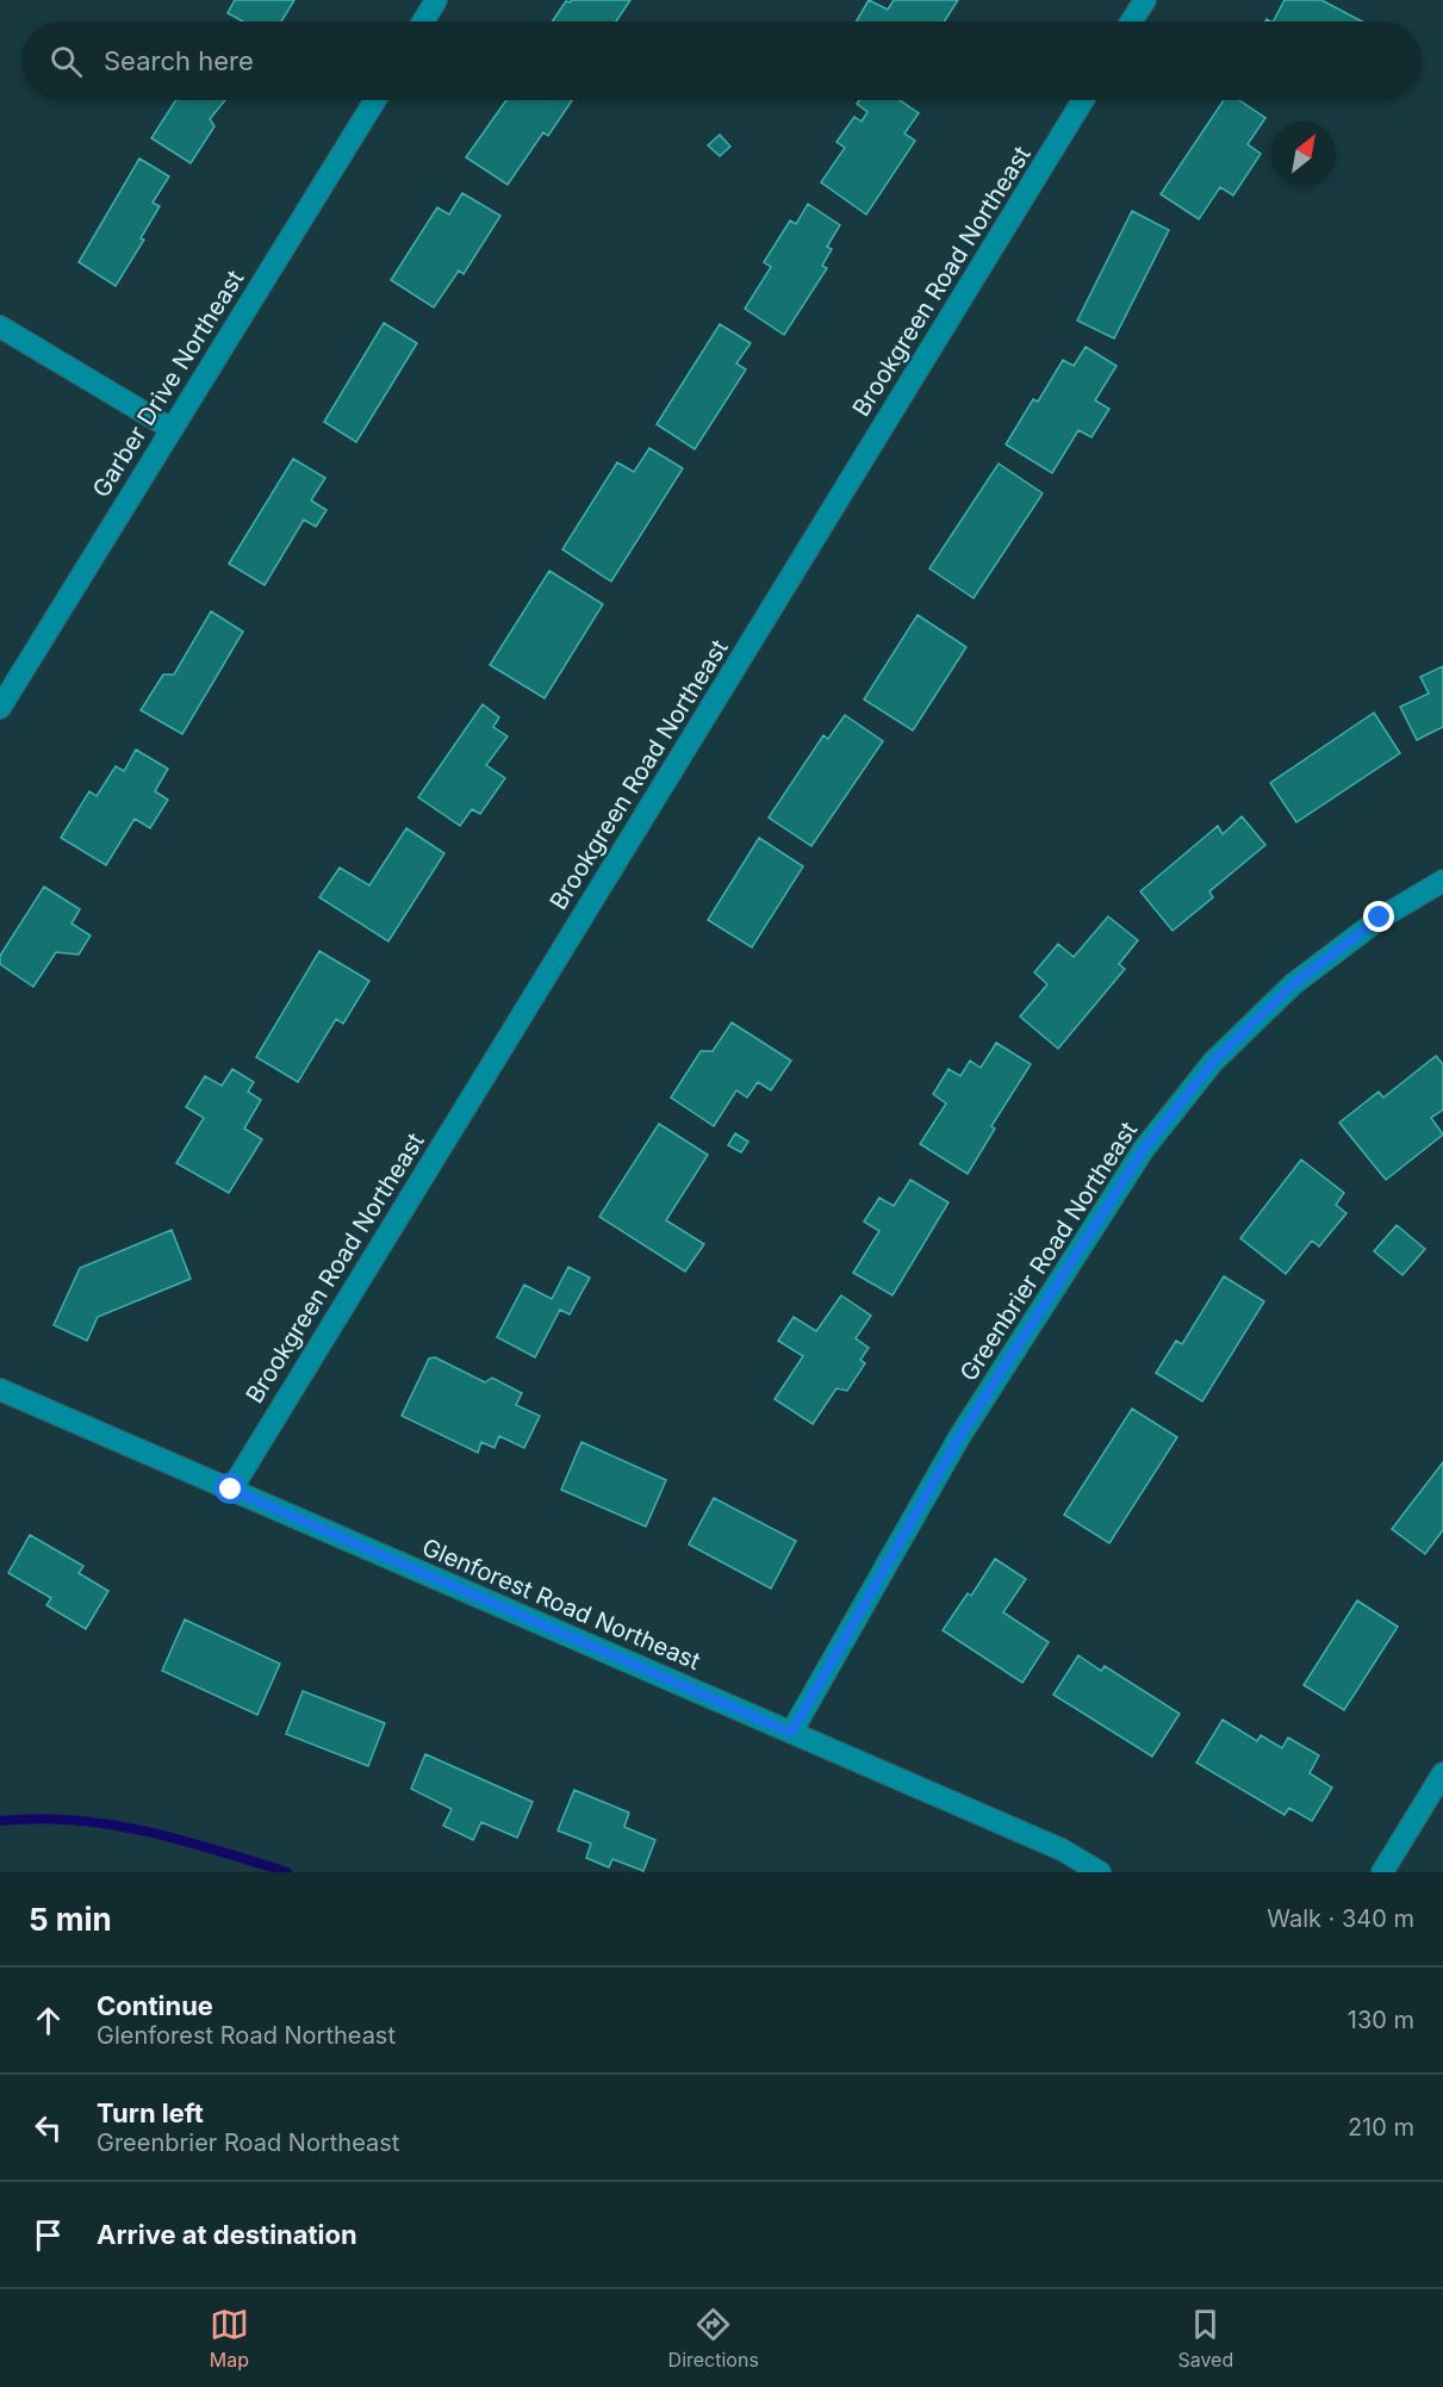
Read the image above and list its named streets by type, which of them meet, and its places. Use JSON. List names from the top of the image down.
{
  "streets": {
    "street": [
      "Brookgreen Road Northeast",
      "Garber Drive Northeast",
      "Greenbrier Road Northeast",
      "Glenforest Road Northeast"
    ]
  },
  "crossings": [
    ["Brookgreen Road Northeast", "Glenforest Road Northeast"],
    ["Greenbrier Road Northeast", "Glenforest Road Northeast"]
  ],
  "north": "top right",
  "page": {
    "search": "Search here",
    "heading": ["5 min", "Walk · 340 m"],
    "list": [
      ["Continue", "Glenforest Road Northeast", "130 m"],
      ["Turn left", "Greenbrier Road Northeast", "210 m"],
      "Arrive at destination"
    ],
    "nav": ["Map", "Directions", "Saved"]
  }
}
